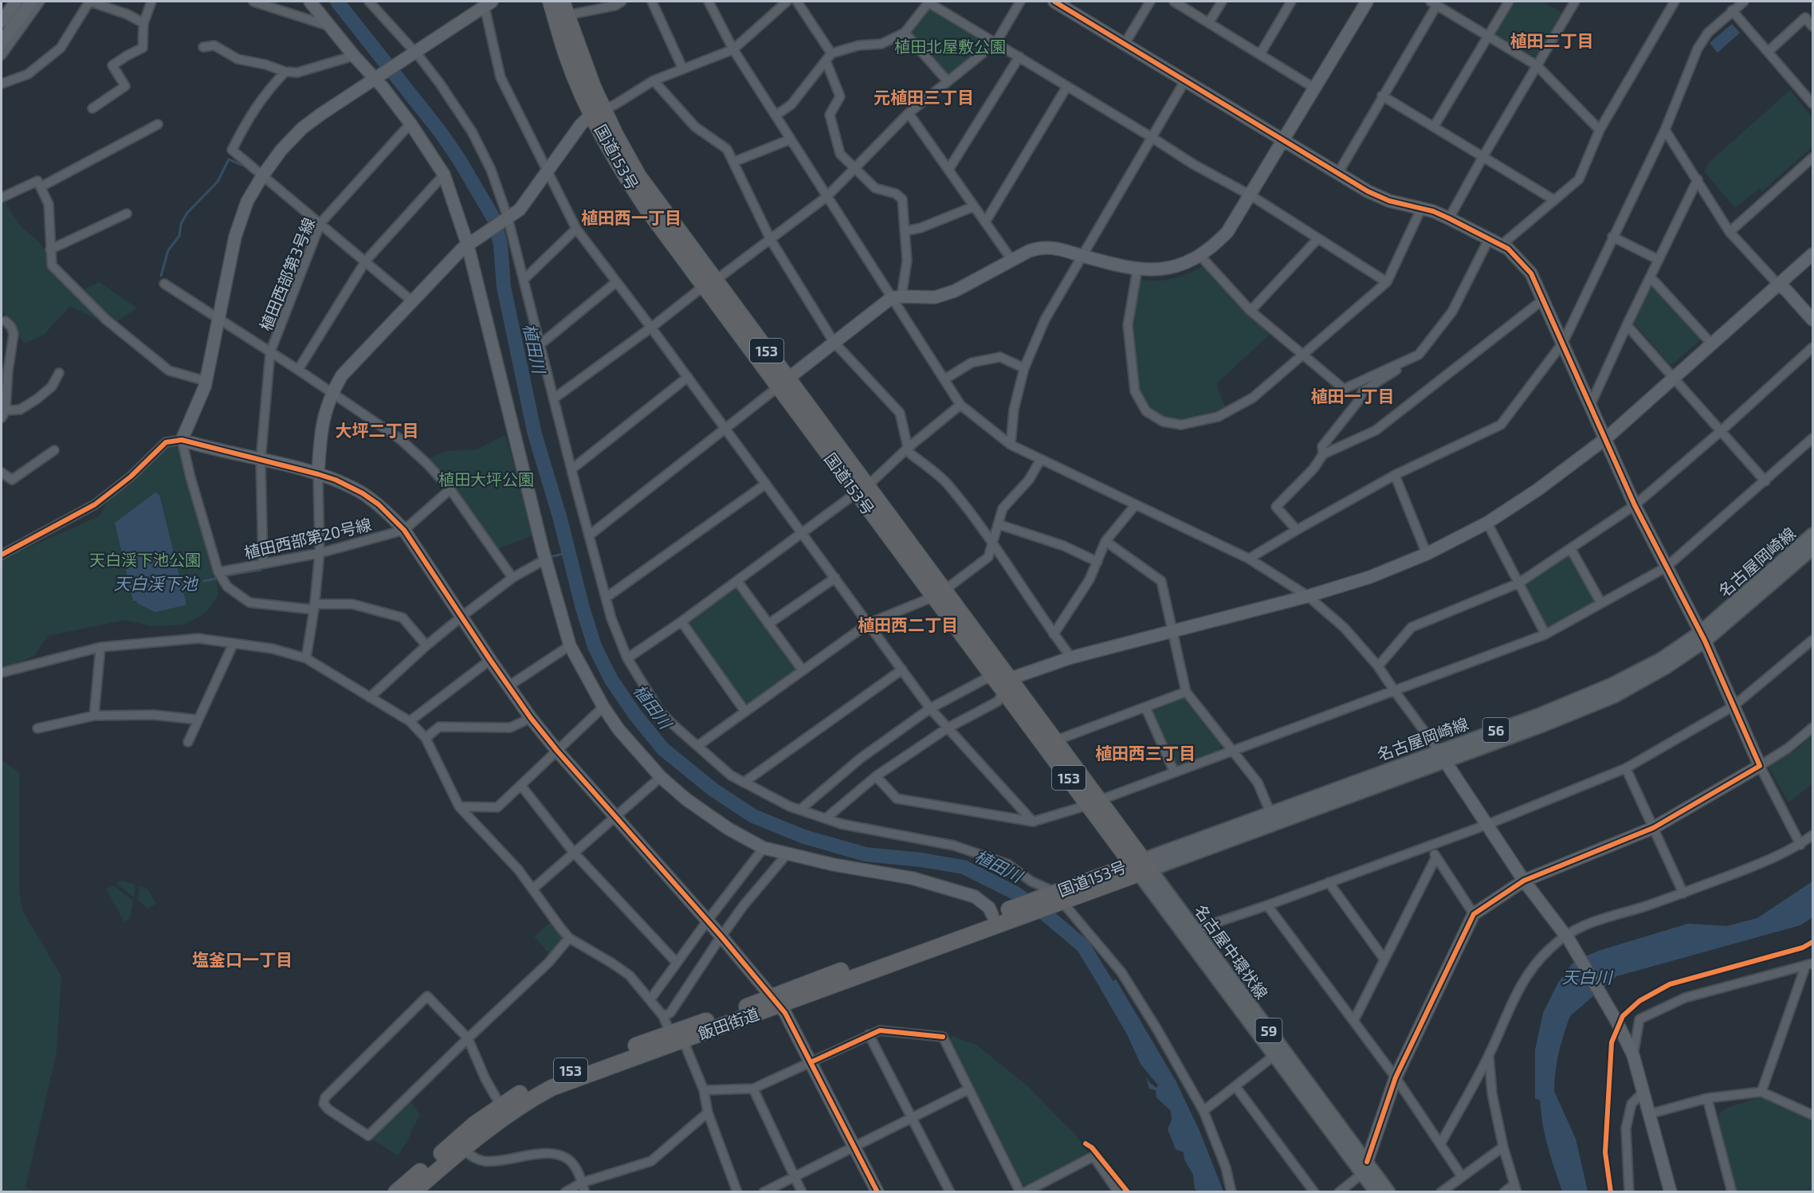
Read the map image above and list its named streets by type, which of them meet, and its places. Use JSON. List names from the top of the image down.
{
  "streets": {
    "highway": ["国道153号", "153", "飯田街道"],
    "main road": [
      "名古屋岡崎線",
      "56",
      "名古屋中環状線",
      "59"
    ],
    "street": ["植田西部第3号線", "植田西部第20号線"]
  },
  "crossings": [
    ["国道153号", "名古屋岡崎線"],
    ["国道153号", "名古屋中環状線"],
    ["国道153号", "飯田街道"],
    ["植田西部第3号線", "植田西部第20号線"],
    ["名古屋岡崎線", "名古屋中環状線"],
    ["名古屋岡崎線", "飯田街道"],
    ["名古屋中環状線", "飯田街道"]
  ],
  "districts": [
    "植田二丁目",
    "元植田三丁目",
    "植田西一丁目",
    "植田一丁目",
    "大坪二丁目",
    "植田西二丁目",
    "植田西三丁目",
    "塩釜口一丁目"
  ],
  "water": ["植田川", "天白渓下池", "天白川"],
  "parks": ["植田北屋敷公園", "植田大坪公園", "天白渓下池公園"]
}
